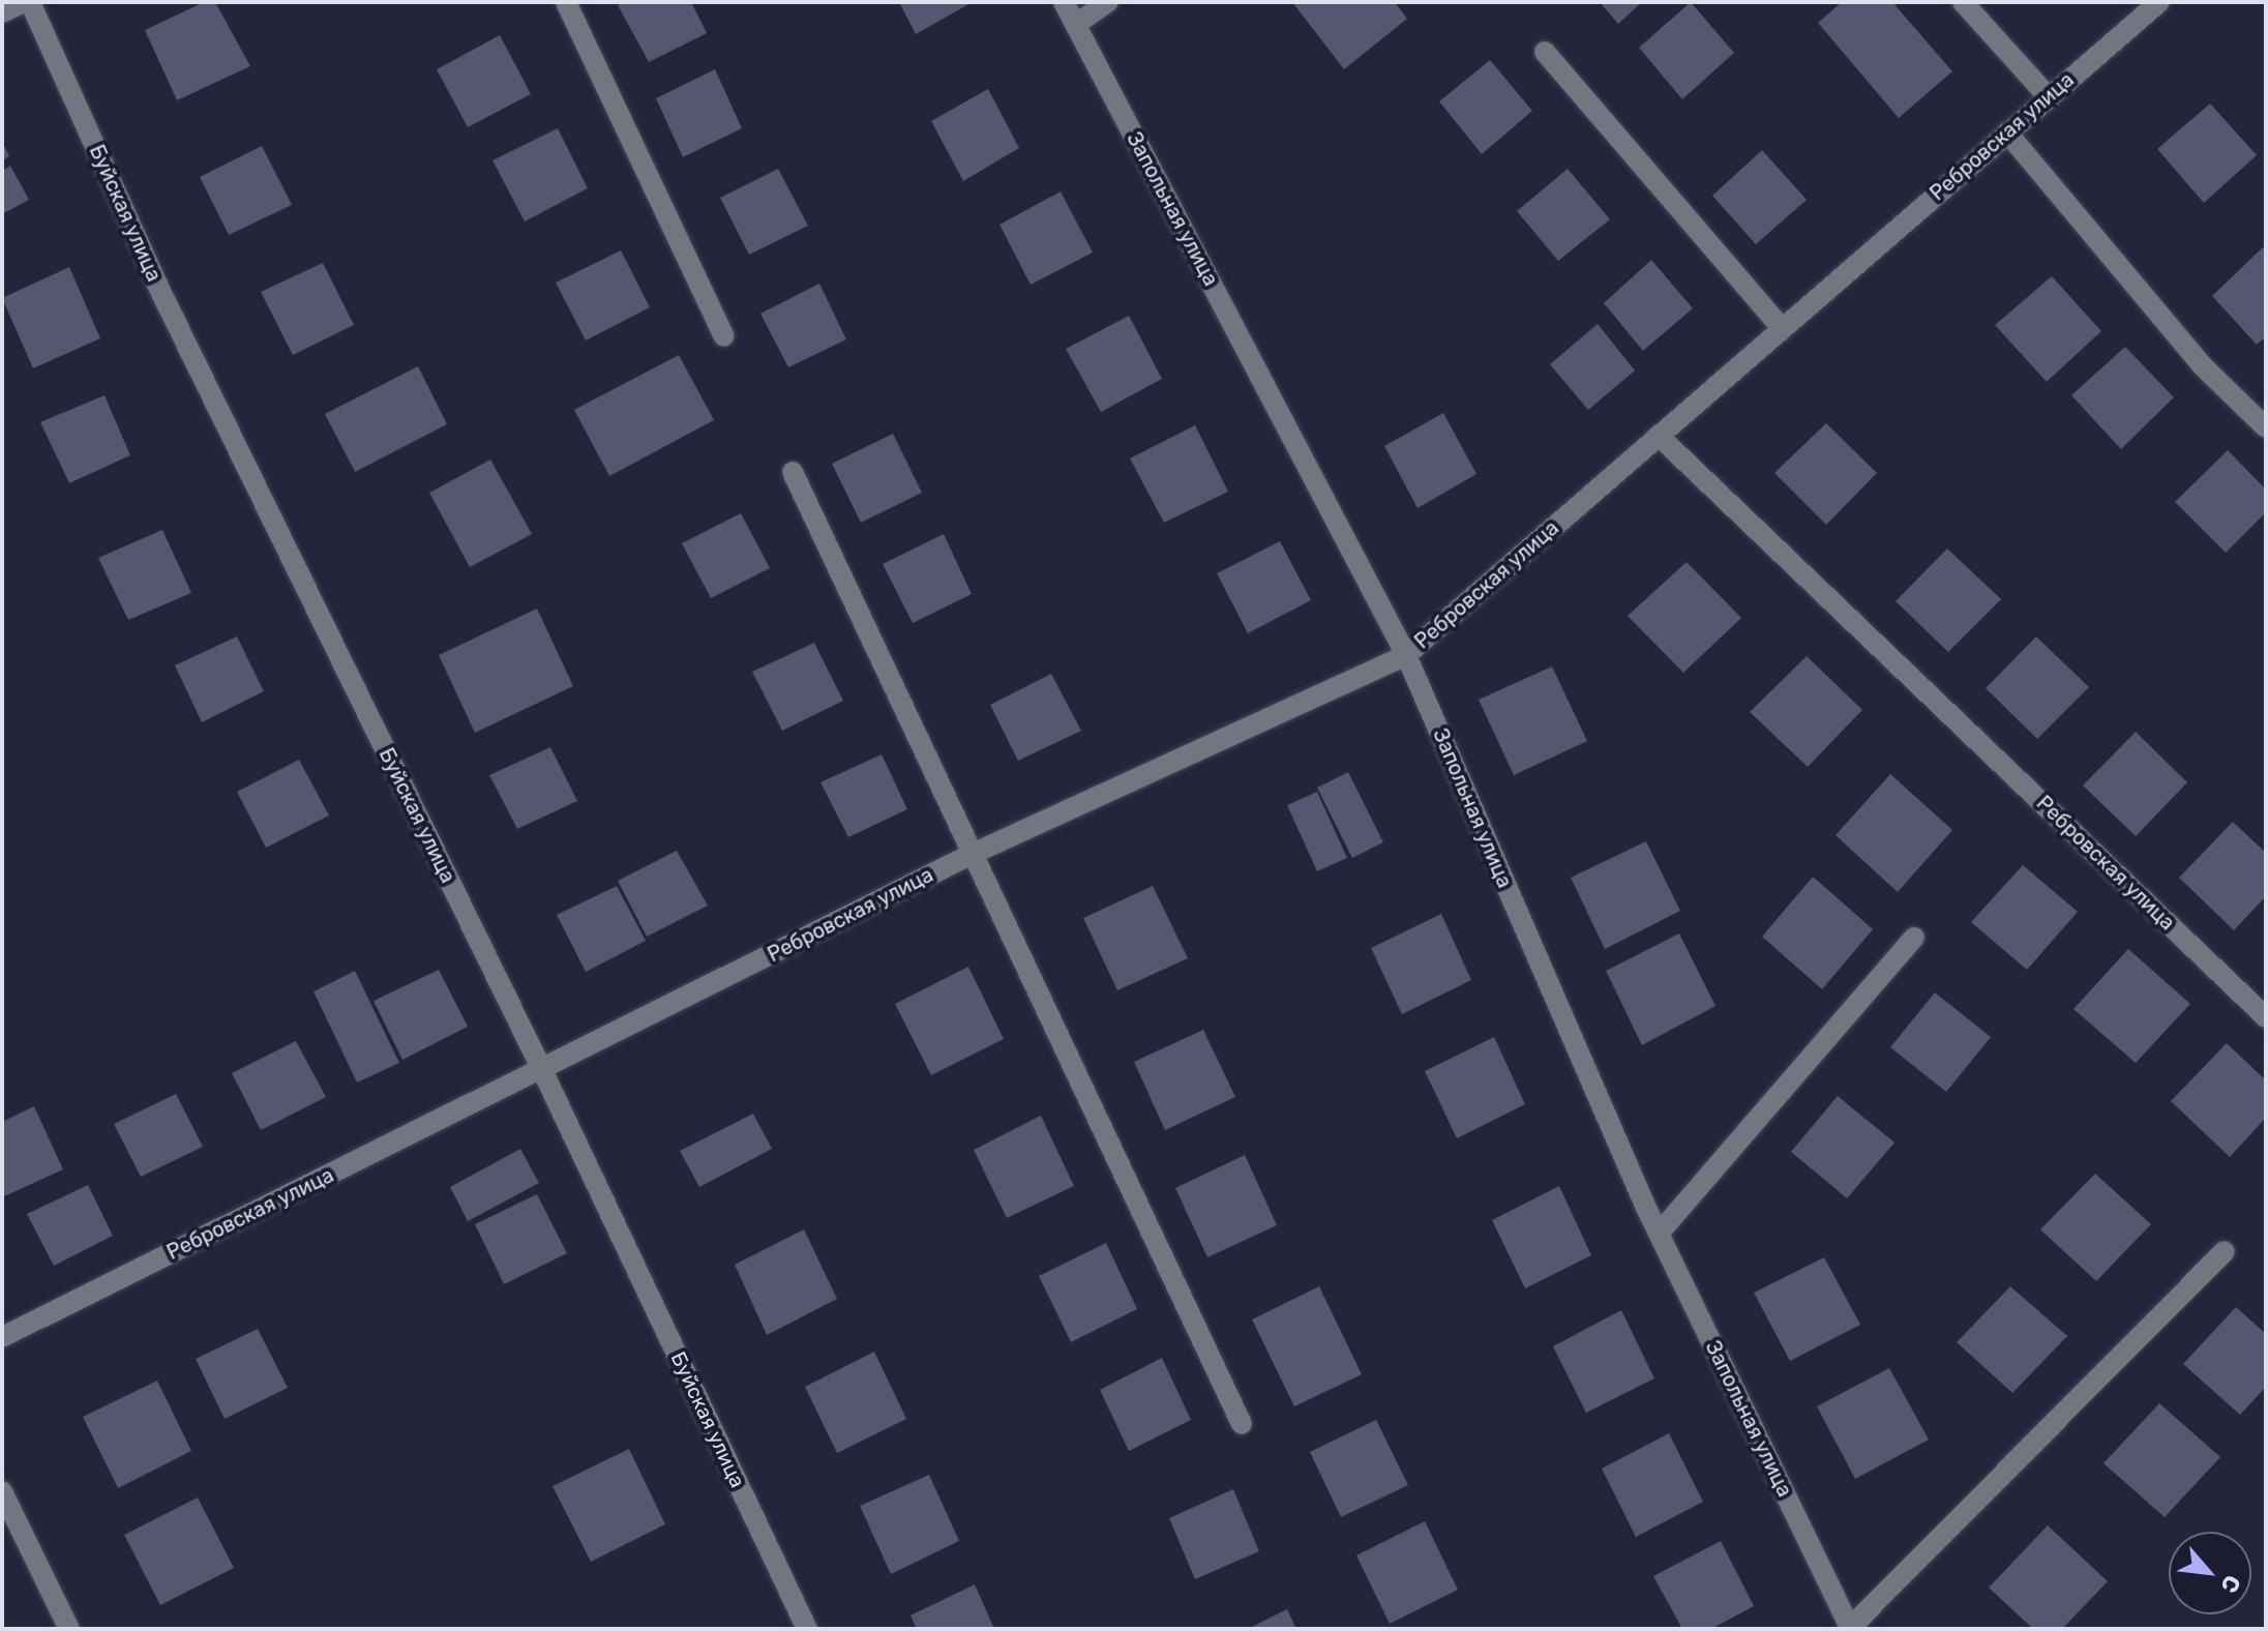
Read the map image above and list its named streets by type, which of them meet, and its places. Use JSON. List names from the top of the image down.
{
  "streets": {
    "street": ["Ребровская улица", "Запольная улица", "Буйская улица"]
  },
  "crossings": [
    ["Ребровская улица", "Запольная улица"],
    ["Ребровская улица", "Буйская улица"]
  ],
  "north": "bottom right"
}
